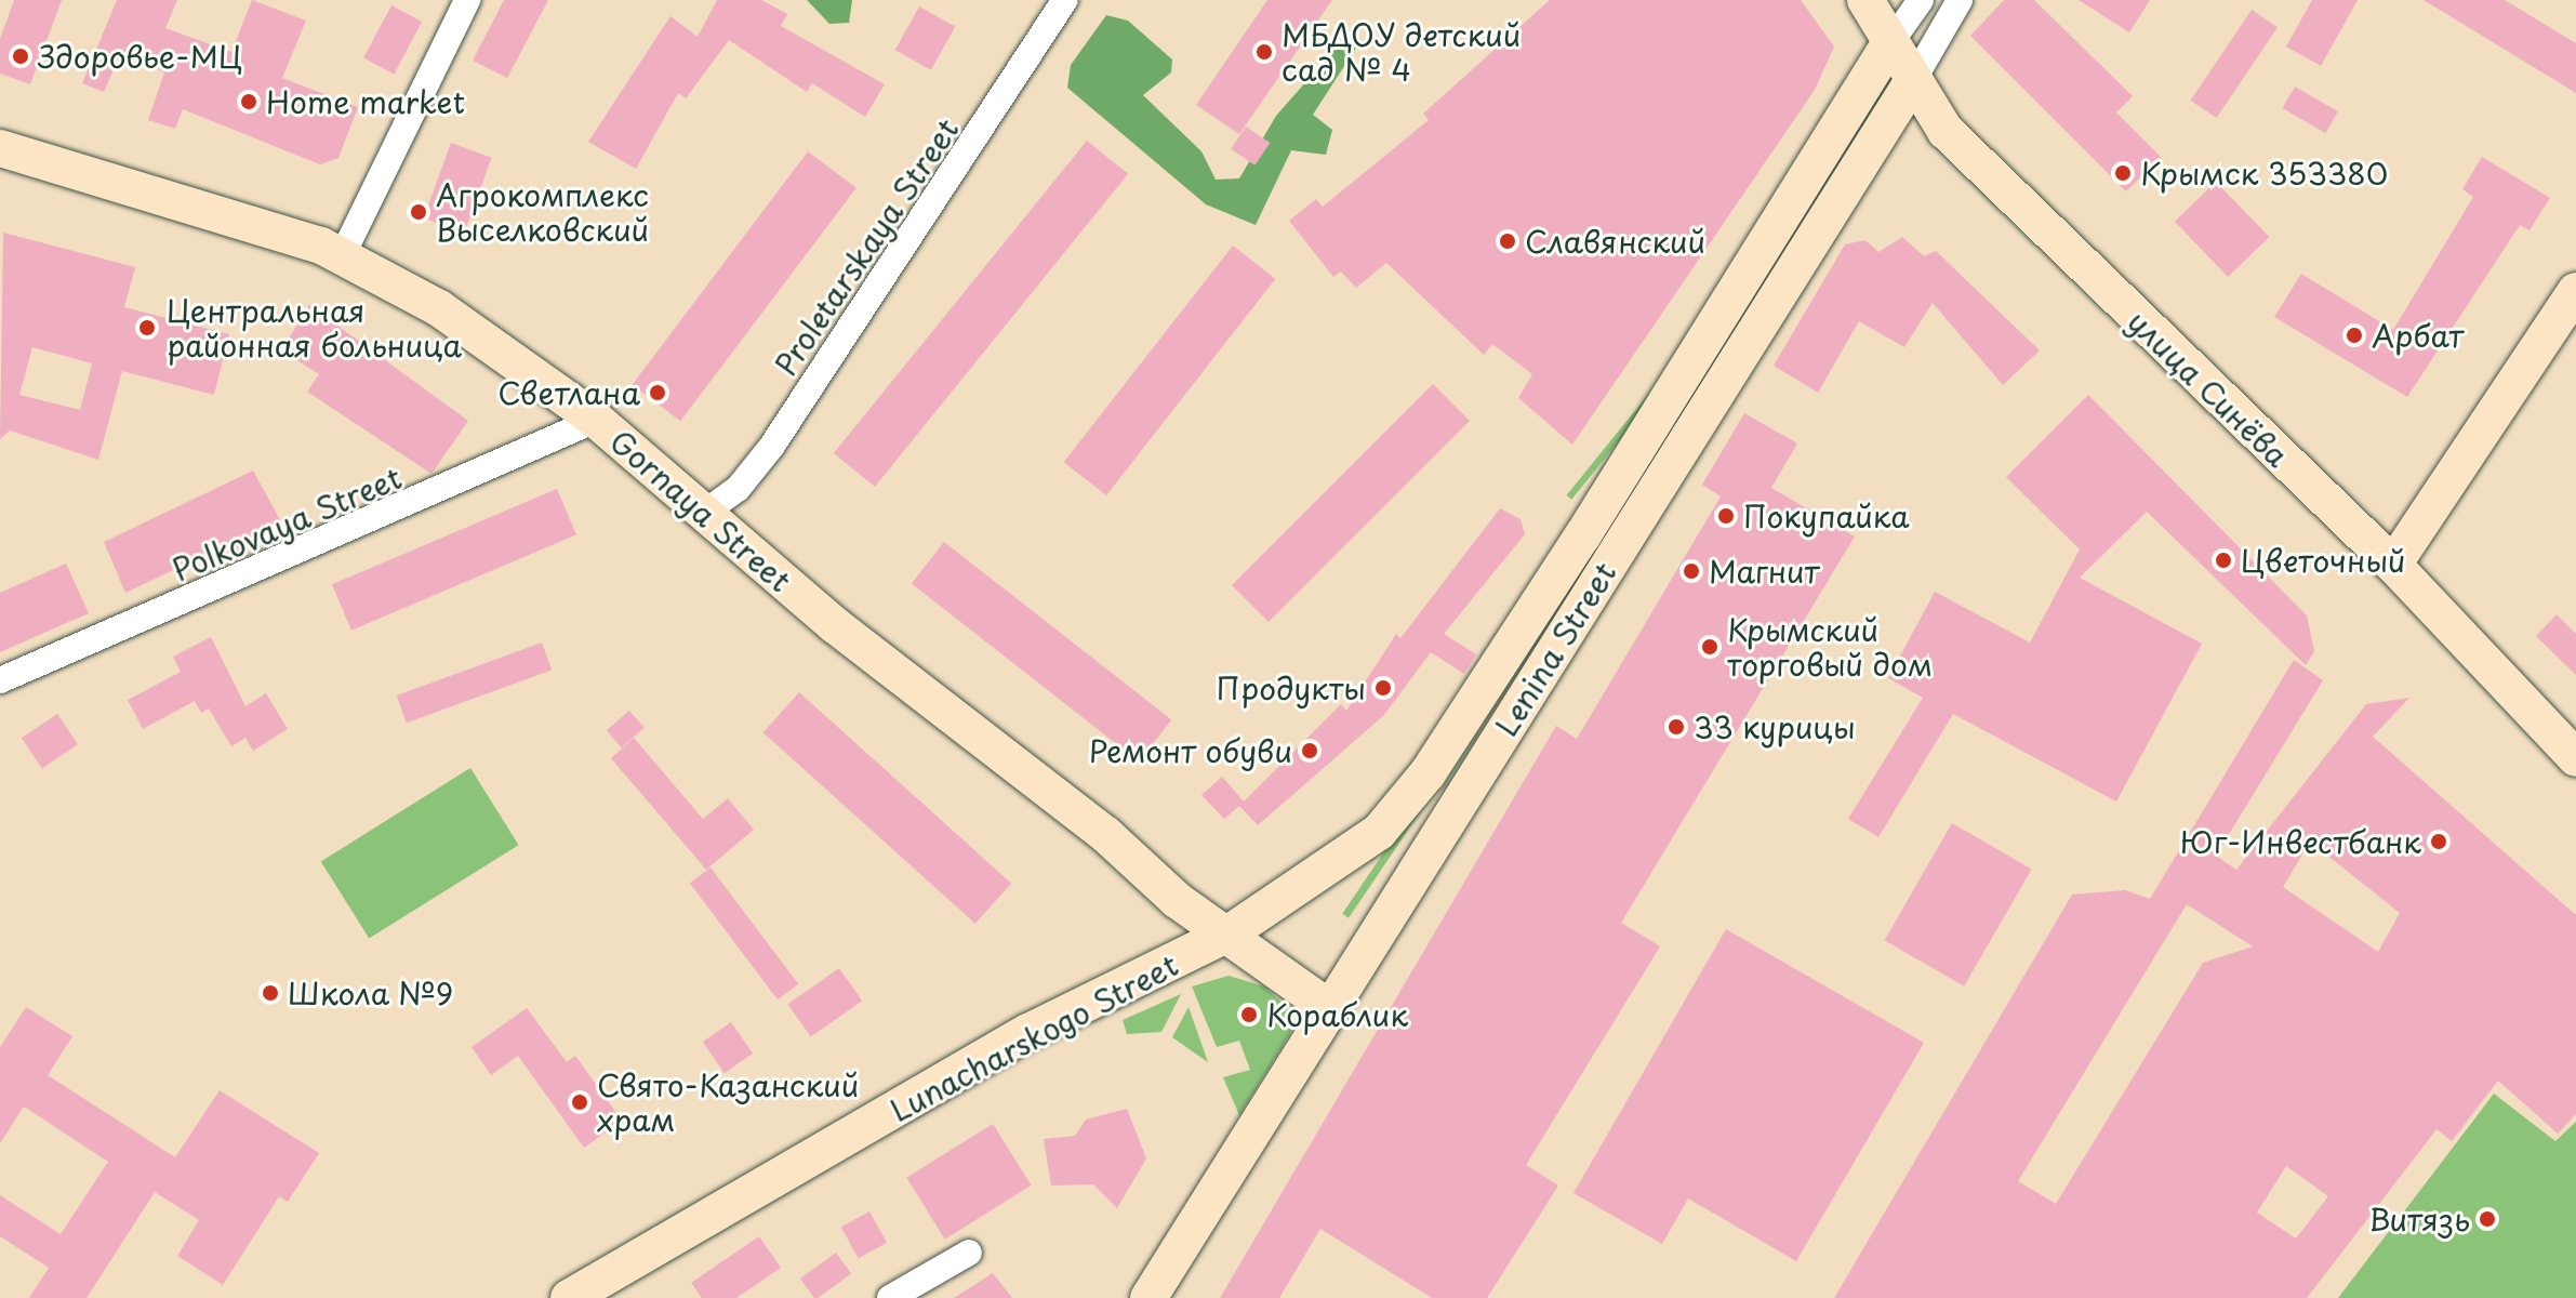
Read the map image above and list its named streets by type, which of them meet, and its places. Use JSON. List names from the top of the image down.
{
  "streets": {
    "main road": [
      "улица Синёва",
      "Gornaya Street",
      "Lenina Street",
      "Lunacharskogo Street"
    ],
    "street": ["Proletarskaya Street", "Polkovaya Street"]
  },
  "crossings": [
    ["Proletarskaya Street", "Gornaya Street"],
    ["улица Синёва", "Lenina Street"],
    ["Gornaya Street", "Polkovaya Street"],
    ["Gornaya Street", "Lenina Street"],
    ["Gornaya Street", "Lunacharskogo Street"],
    ["Lenina Street", "Lunacharskogo Street"]
  ],
  "places": [
    "МБДОУ детский сад № 4",
    "Здоровье-МЦ",
    "Home market",
    "Крымск 353380",
    "Агрокомплекс Выселковский",
    "Славянский",
    "Центральная районная больница",
    "Арбат",
    "Светлана",
    "Покупайка",
    "Цветочный",
    "Магнит",
    "Крымский торговый дом",
    "Продукты",
    "33 курицы",
    "Ремонт обуви",
    "Юг-Инвестбанк",
    "Школа №9",
    "Кораблик",
    "Свято-Казанский храм",
    "Витязь"
  ]
}
